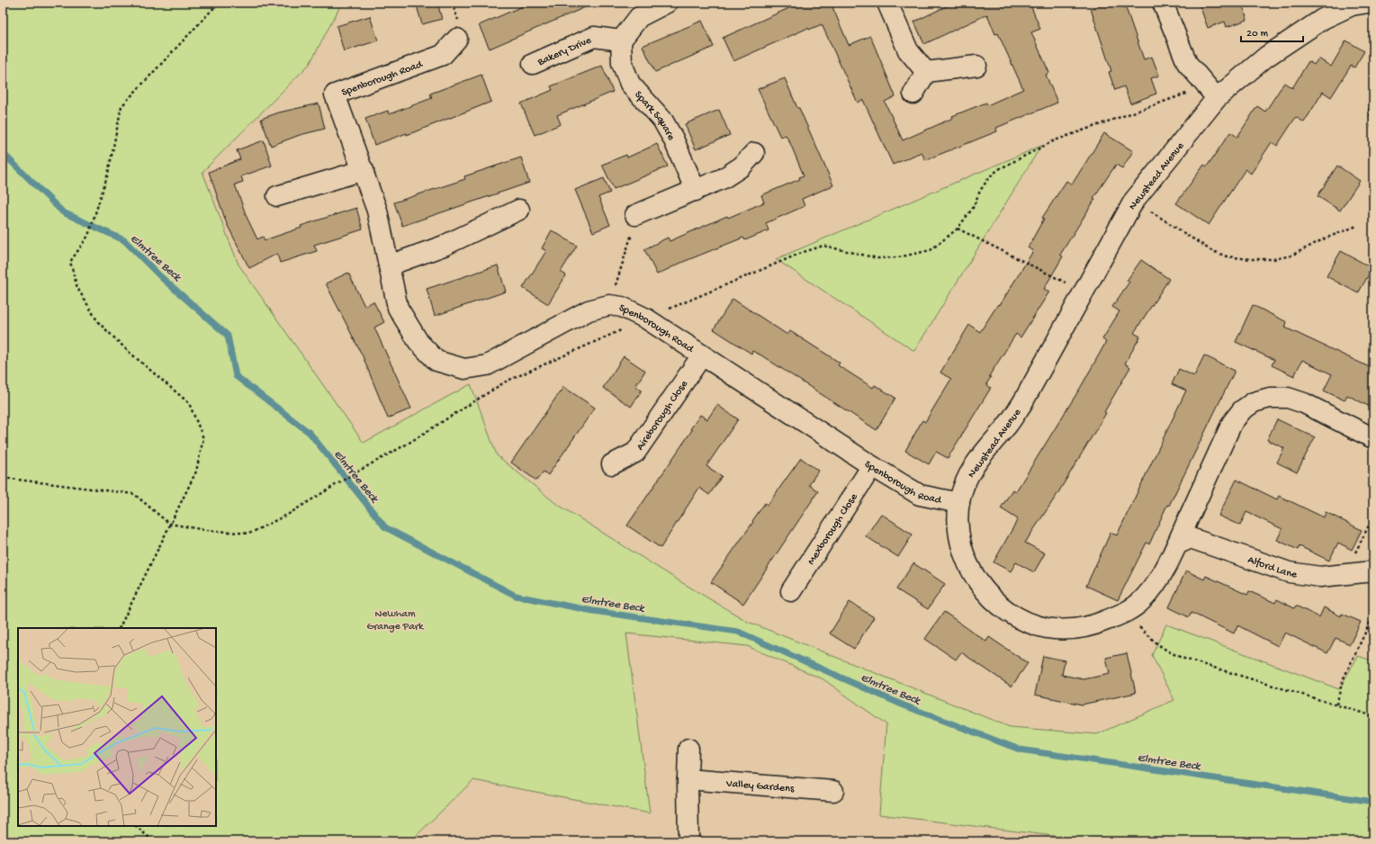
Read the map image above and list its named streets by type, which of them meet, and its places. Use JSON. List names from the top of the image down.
{
  "streets": {
    "street": [
      "Bakery Drive",
      "Spenborough Road",
      "Spark Square",
      "Newstead Avenue",
      "Aireborough Close",
      "Mexborough Close",
      "Alford Lane",
      "Valley Gardens"
    ]
  },
  "crossings": [
    ["Bakery Drive", "Spark Square"],
    ["Spenborough Road", "Newstead Avenue"],
    ["Spenborough Road", "Aireborough Close"],
    ["Spenborough Road", "Mexborough Close"],
    ["Newstead Avenue", "Alford Lane"]
  ],
  "water": ["Elmtree Beck"],
  "parks": ["Newham Grange Park"],
  "scale_bar": "20 m"
}
